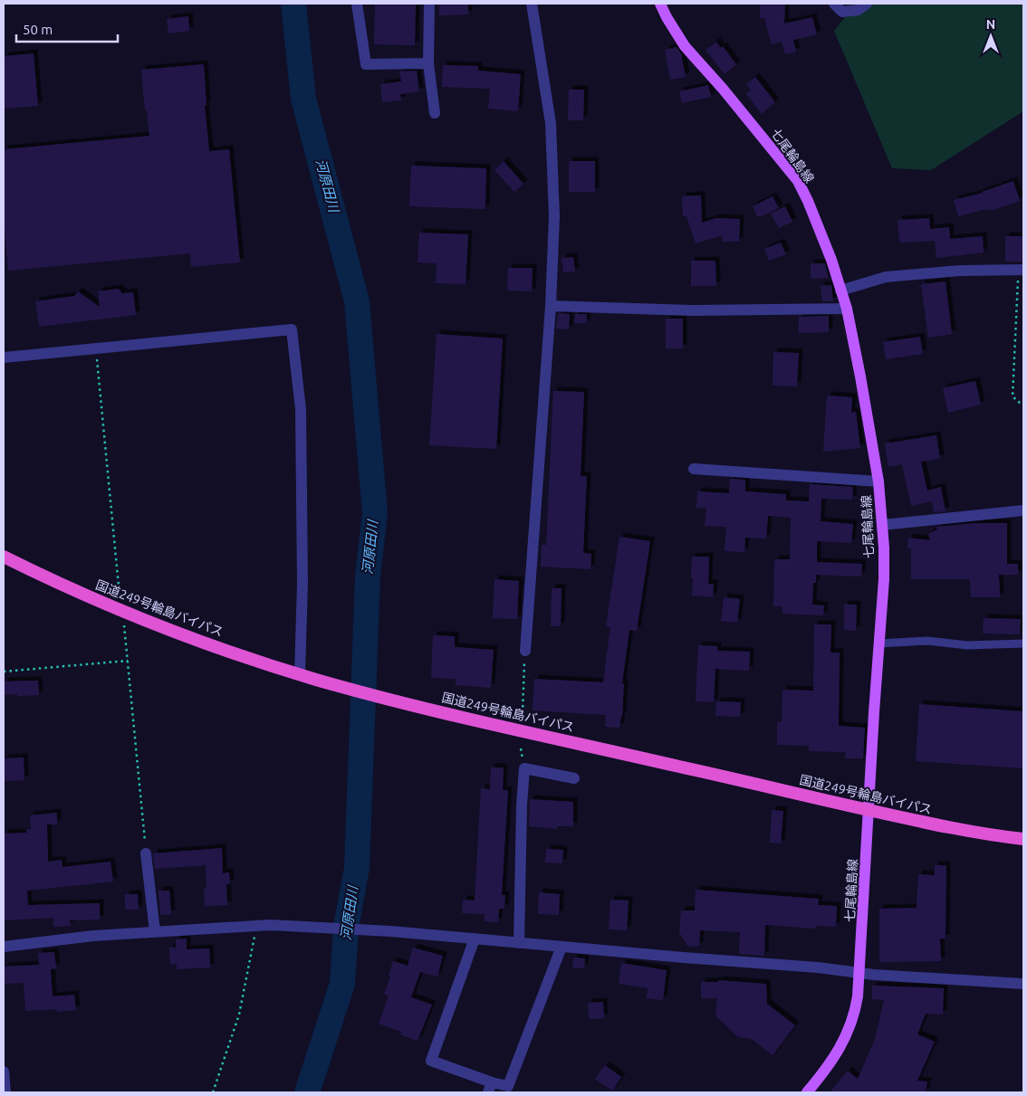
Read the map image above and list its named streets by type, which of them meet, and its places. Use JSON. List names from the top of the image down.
{
  "streets": {
    "highway": ["国道249号輪島バイパス"],
    "main road": ["七尾輪島線"]
  },
  "crossings": [
    ["七尾輪島線", "国道249号輪島バイパス"]
  ],
  "water": ["河原田川"],
  "scale_bar": "50 m",
  "north": "top"
}
